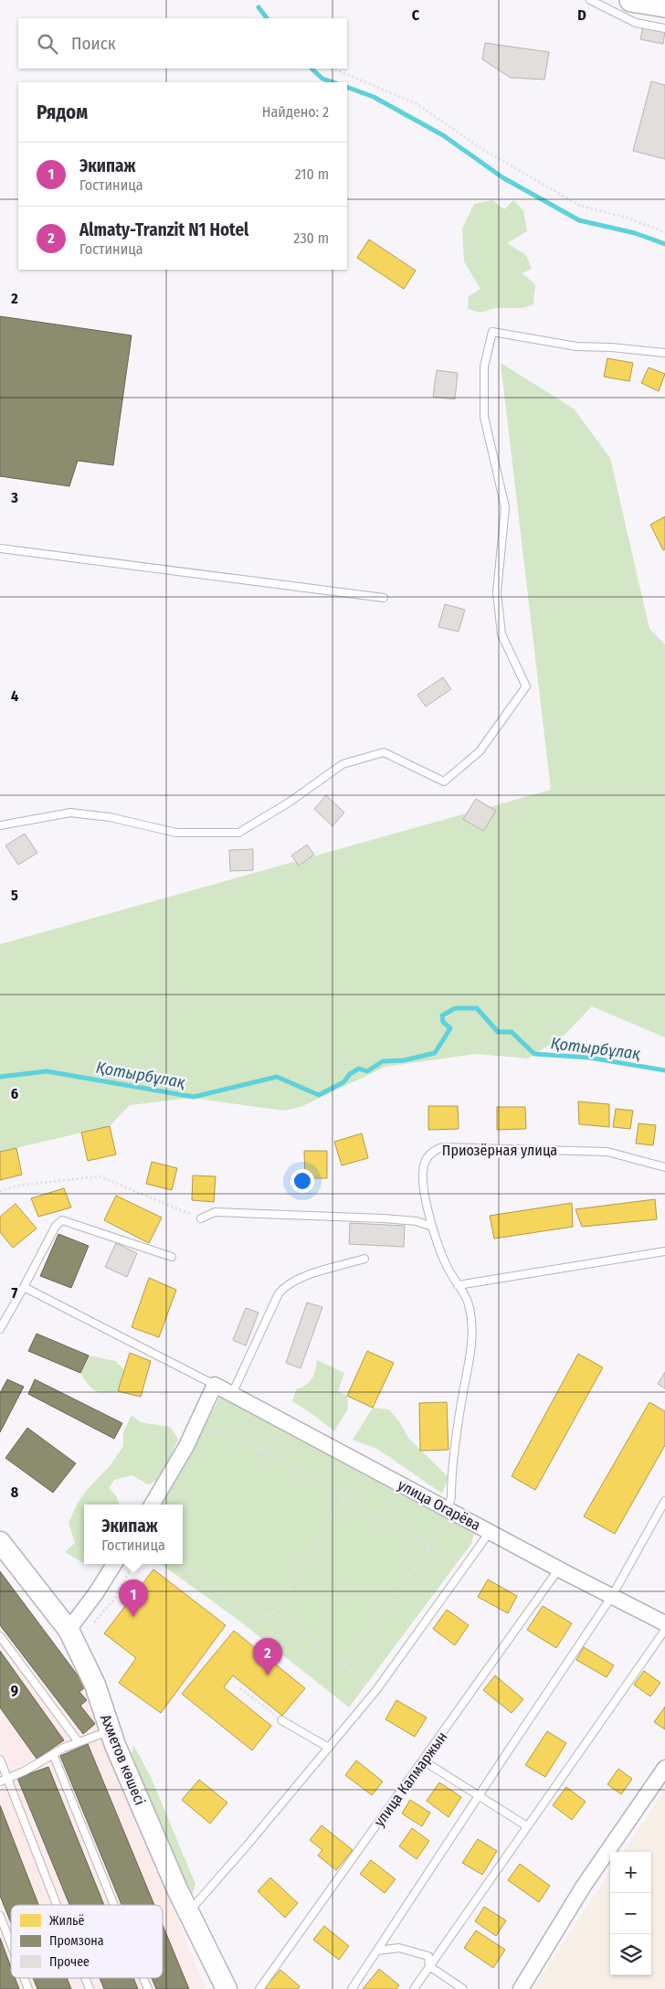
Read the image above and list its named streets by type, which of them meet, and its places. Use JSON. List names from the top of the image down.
{
  "streets": {
    "main road": ["Ахметов көшесі"],
    "street": ["улица Огарёва"],
    "lane": ["Приозёрная улица", "улица Калмаржын"]
  },
  "crossings": [
    ["Приозёрная улица", "улица Огарёва"],
    ["улица Огарёва", "улица Калмаржын"]
  ],
  "water": ["Қотырбұлақ"],
  "legend": ["Жильё", "Промзона", "Прочее"],
  "page": {
    "search": "Поиск",
    "heading": ["Рядом", "Найдено: 2"],
    "list": [
      {
        "mark": "1",
        "name": "Экипаж",
        "note": "Гостиница",
        "value": "210 m"
      },
      {
        "mark": "2",
        "name": "Almaty-Tranzit N1 Hotel",
        "note": "Гостиница",
        "value": "230 m"
      }
    ],
    "popup": ["Экипаж", "Гостиница"],
    "pins": ["1", "2"],
    "map_buttons": ["+", "−"]
  },
  "grid": {
    "columns": ["C", "D"],
    "rows": [
      "2",
      "3",
      "4",
      "5",
      "6",
      "7",
      "8",
      "9"
    ]
  }
}
